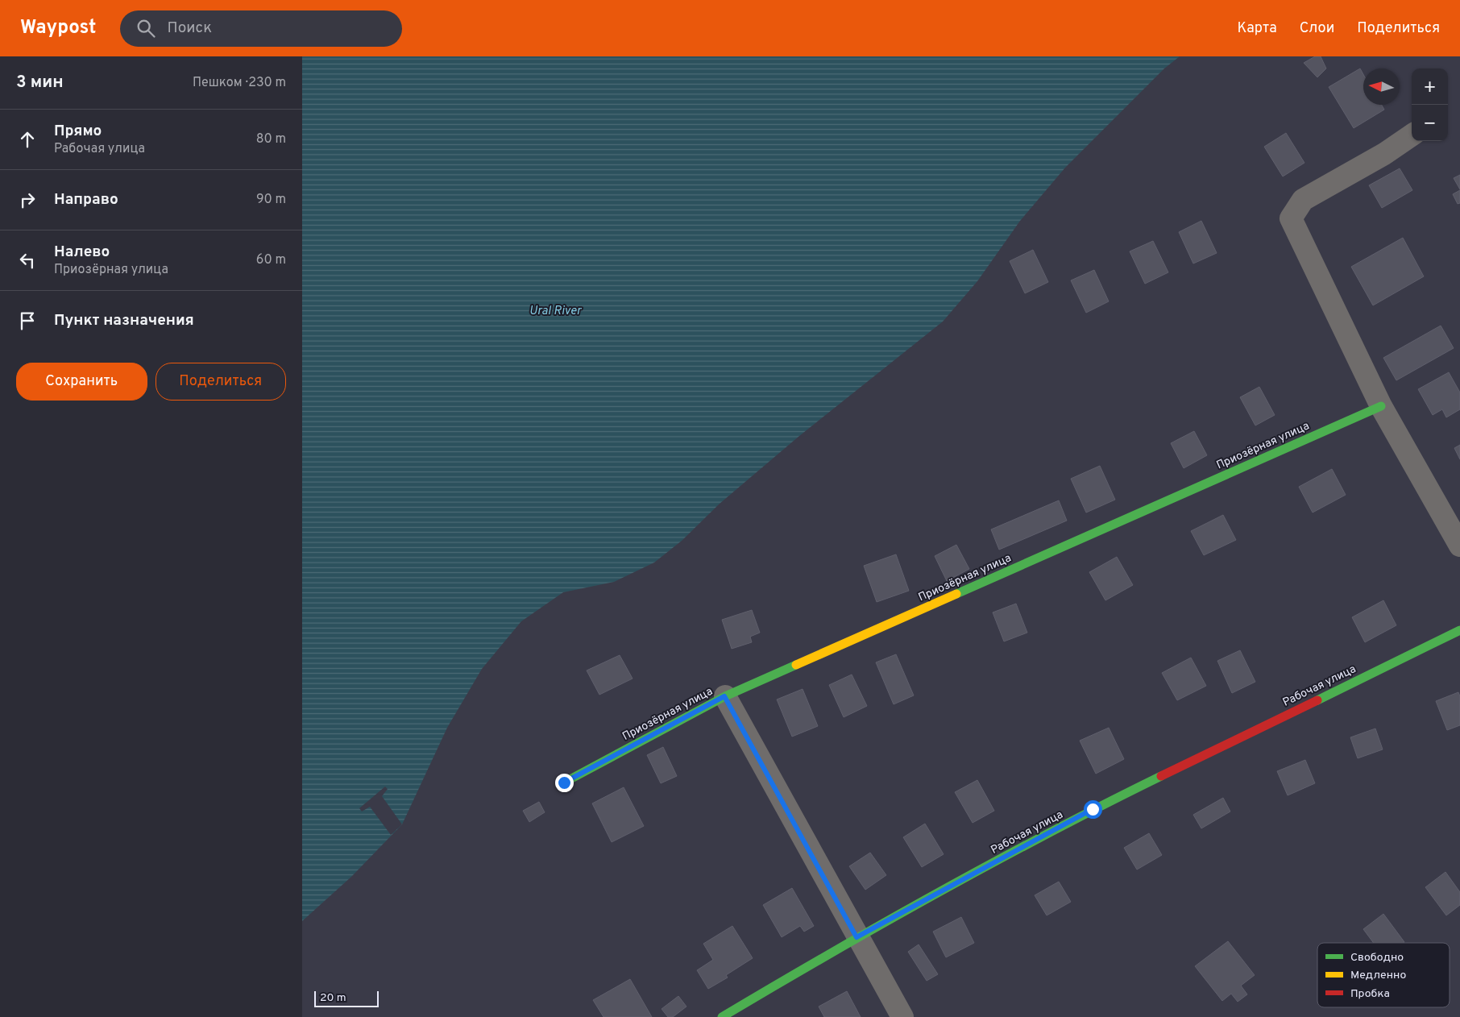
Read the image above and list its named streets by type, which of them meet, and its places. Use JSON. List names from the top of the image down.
{
  "streets": {
    "street": ["Приозёрная улица", "Рабочая улица"]
  },
  "water": ["Ural River"],
  "legend": ["Свободно", "Медленно", "Пробка"],
  "scale_bar": "20 m",
  "north": "left",
  "page": {
    "header": "Waypost",
    "search": "Поиск",
    "nav": ["Карта", "Слои", "Поделиться"],
    "heading": ["3 мин", "Пешком · 230 m"],
    "map_buttons": ["+", "−"],
    "list": [
      ["Прямо", "Рабочая улица", "80 m"],
      ["Направо", "90 m"],
      ["Налево", "Приозёрная улица", "60 m"],
      "Пункт назначения"
    ],
    "buttons": ["Сохранить", "Поделиться"],
    "scale": "20 m"
  }
}
